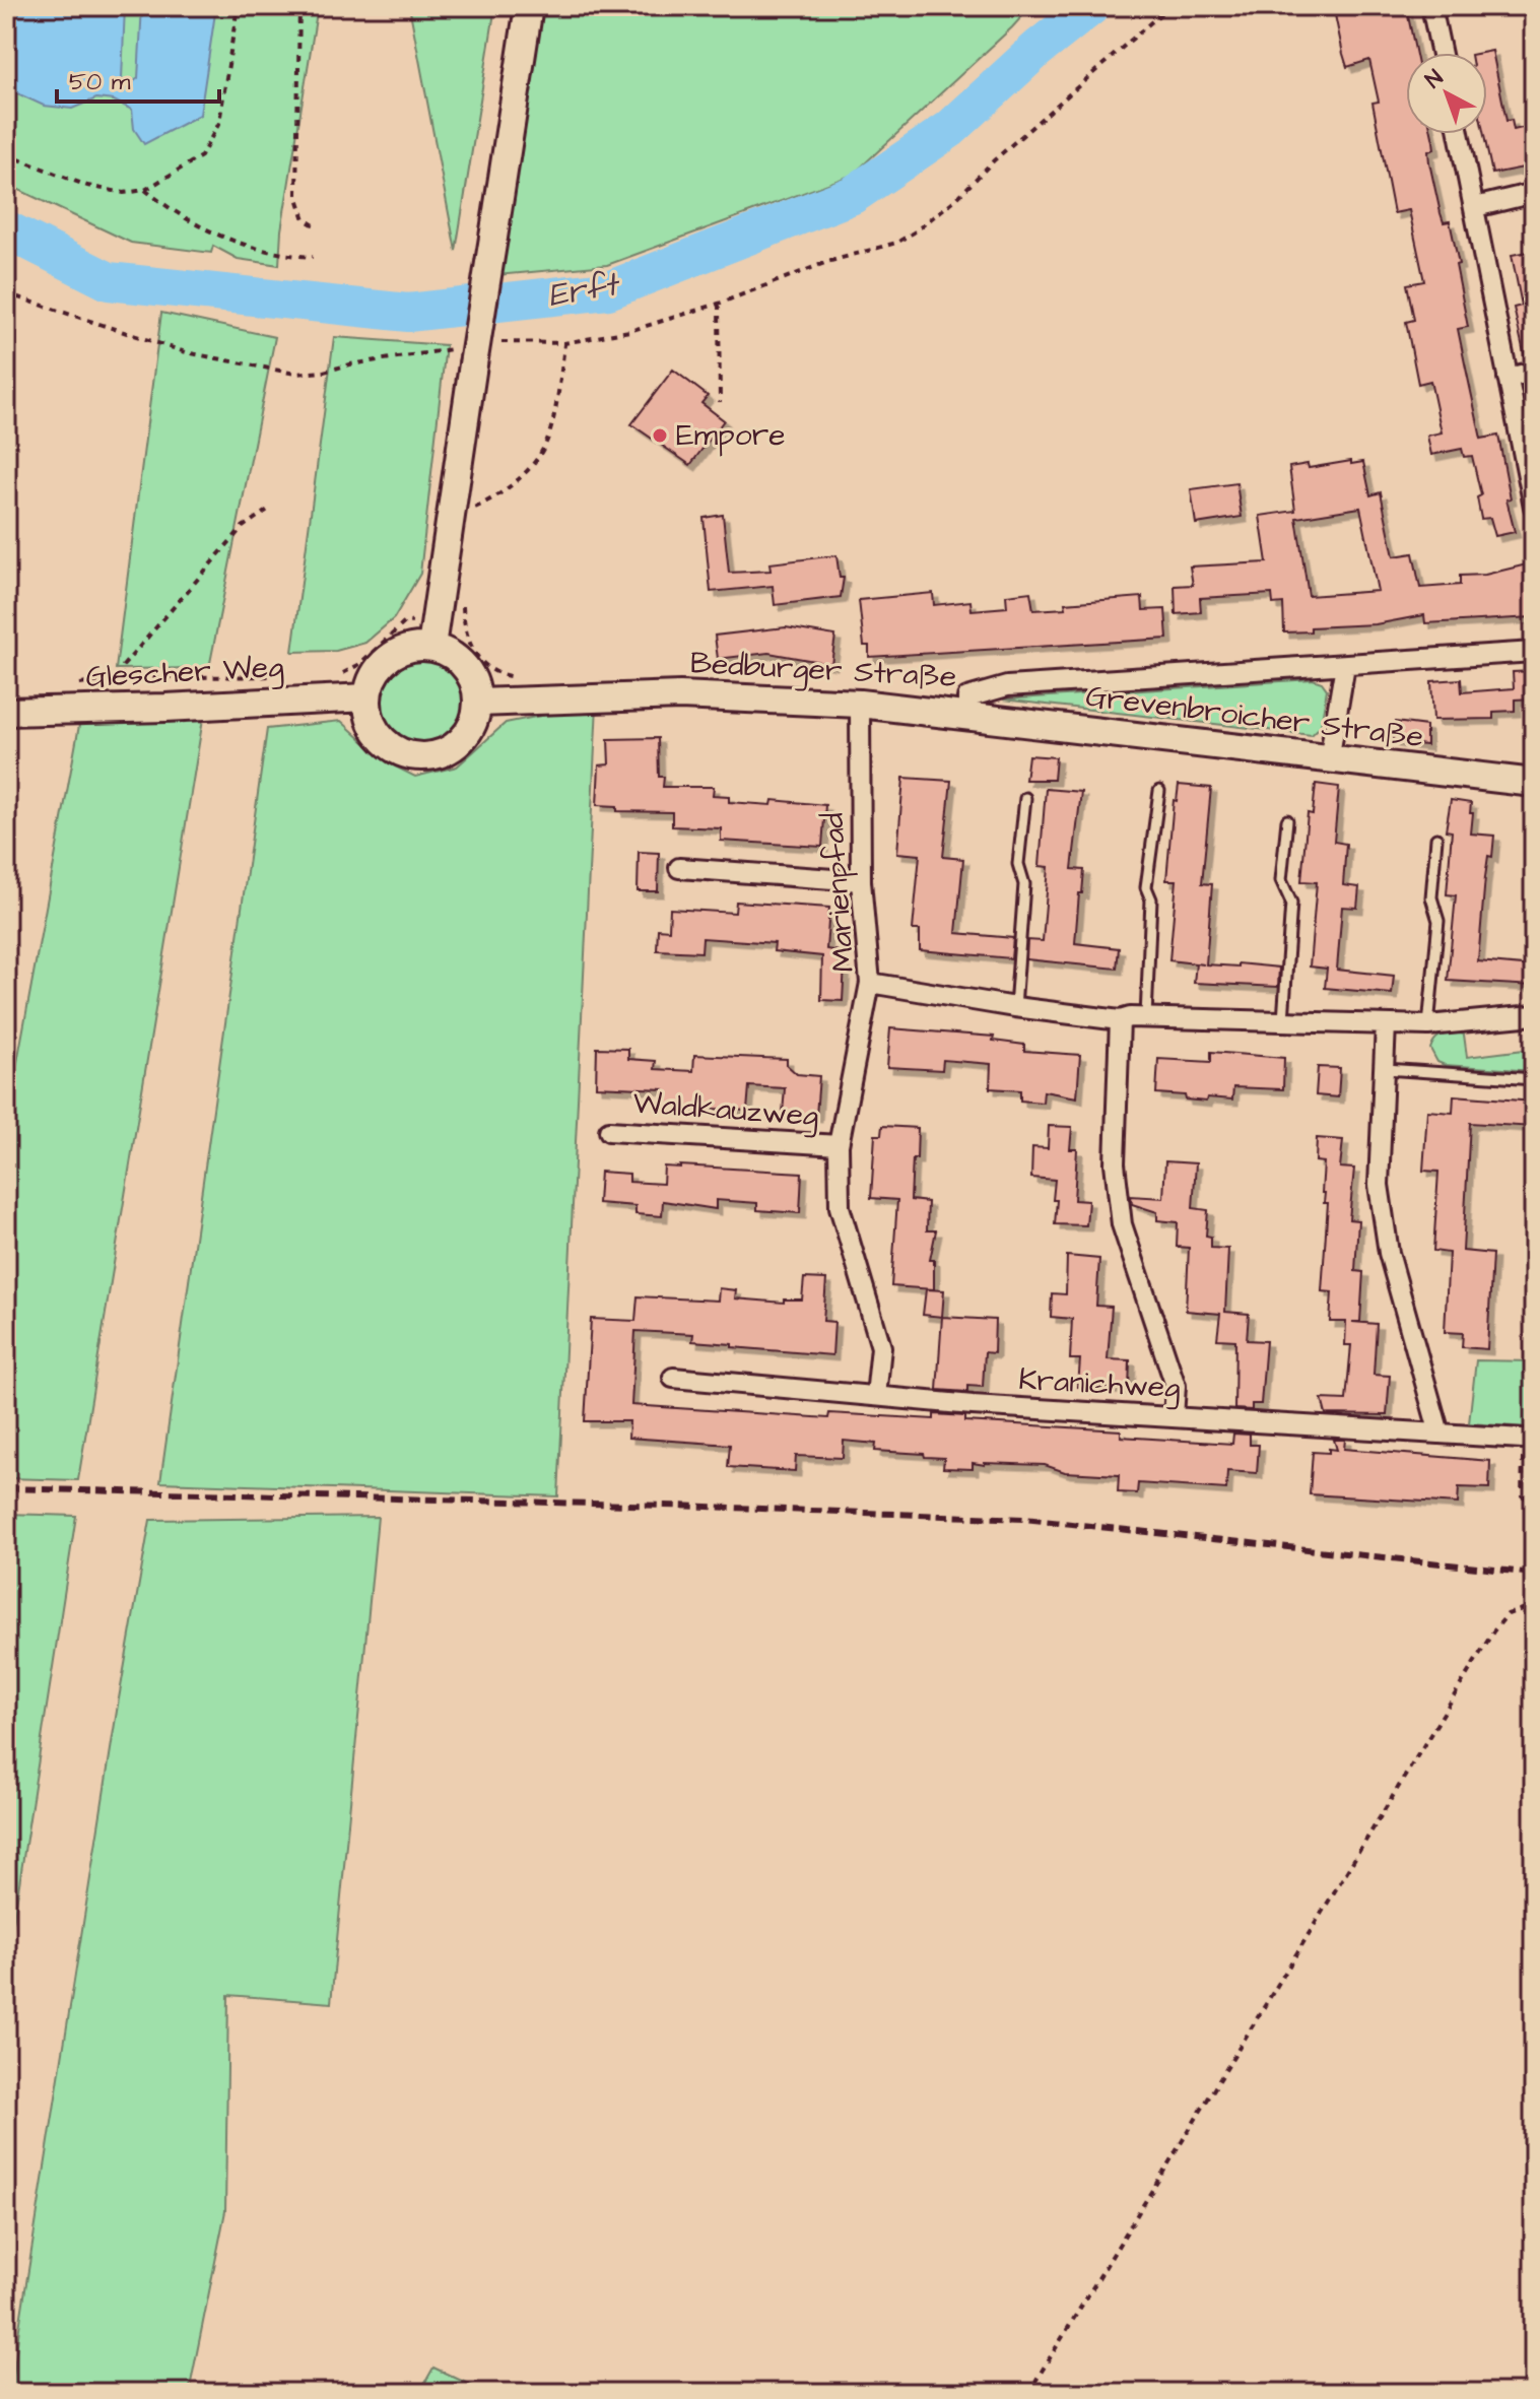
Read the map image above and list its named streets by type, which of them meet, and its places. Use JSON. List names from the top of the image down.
{
  "streets": {
    "main road": ["Bedburger Straße", "Glescher Weg", "Grevenbroicher Straße"],
    "street": ["Marienpfad", "Waldkauzweg", "Kranichweg"]
  },
  "crossings": [
    ["Bedburger Straße", "Glescher Weg"],
    ["Bedburger Straße", "Grevenbroicher Straße"],
    ["Bedburger Straße", "Marienpfad"]
  ],
  "water": ["Erft"],
  "places": ["Empore"],
  "scale_bar": "50 m",
  "north": "top left"
}
